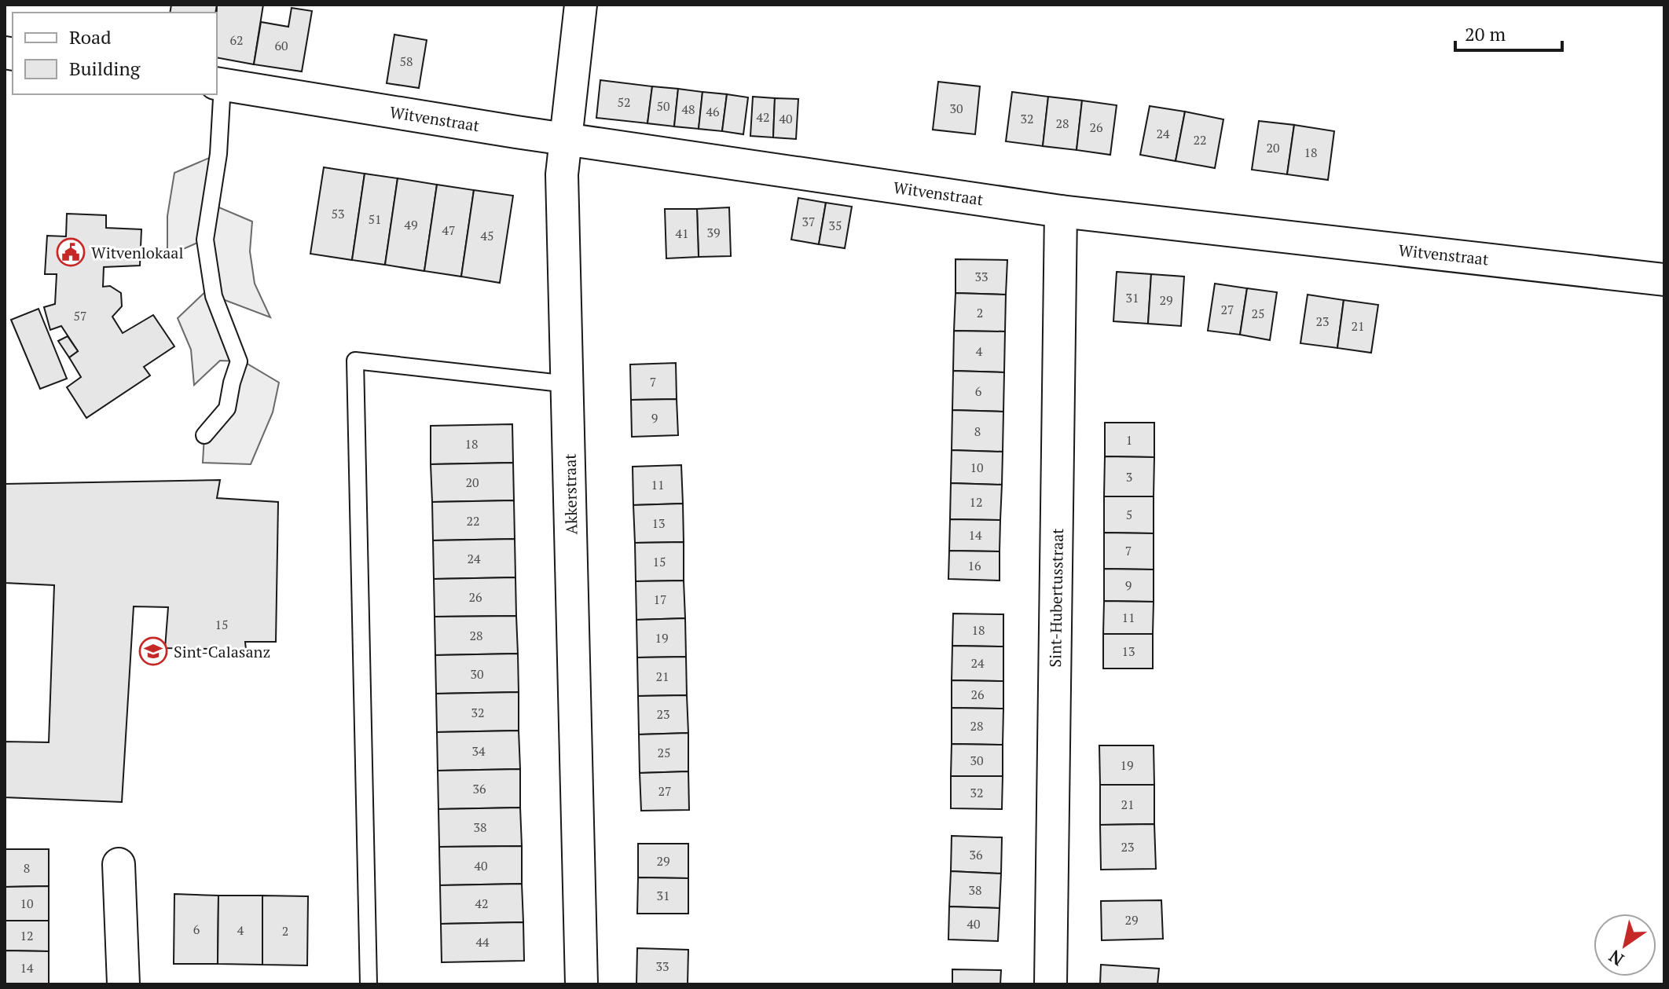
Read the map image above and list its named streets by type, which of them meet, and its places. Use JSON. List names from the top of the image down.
{
  "streets": {
    "street": ["Witvenstraat", "Akkerstraat", "Sint-Hubertusstraat"]
  },
  "crossings": [
    ["Witvenstraat", "Akkerstraat"],
    ["Witvenstraat", "Sint-Hubertusstraat"]
  ],
  "places": {
    "public building": ["Witvenlokaal"],
    "school or university": ["Sint-Calasanz"]
  },
  "house_numbers": [
    "62",
    "60",
    "58",
    "52",
    "50",
    "30",
    "48",
    "46",
    "42",
    "40",
    "32",
    "28",
    "26",
    "24",
    "22",
    "20",
    "18",
    "53",
    "51",
    "37",
    "49",
    "35",
    "47",
    "39",
    "41",
    "45",
    "33",
    "31",
    "29",
    "27",
    "2",
    "25",
    "57",
    "23",
    "21",
    "4",
    "7",
    "6",
    "9",
    "8",
    "1",
    "18",
    "10",
    "3",
    "20",
    "11",
    "12",
    "5",
    "22",
    "13",
    "14",
    "7",
    "24",
    "15",
    "16",
    "9",
    "26",
    "17",
    "11",
    "15",
    "18",
    "28",
    "19",
    "13",
    "24",
    "30",
    "21",
    "26",
    "32",
    "23",
    "28",
    "34",
    "25",
    "30",
    "19",
    "36",
    "27",
    "32",
    "21",
    "38",
    "23",
    "36",
    "29",
    "40",
    "8",
    "38",
    "31",
    "10",
    "42",
    "29",
    "40",
    "6",
    "4",
    "2",
    "12",
    "44",
    "33",
    "14"
  ],
  "legend": ["Road", "Building"],
  "scale_bar": "20 m",
  "north": "bottom left"
}
